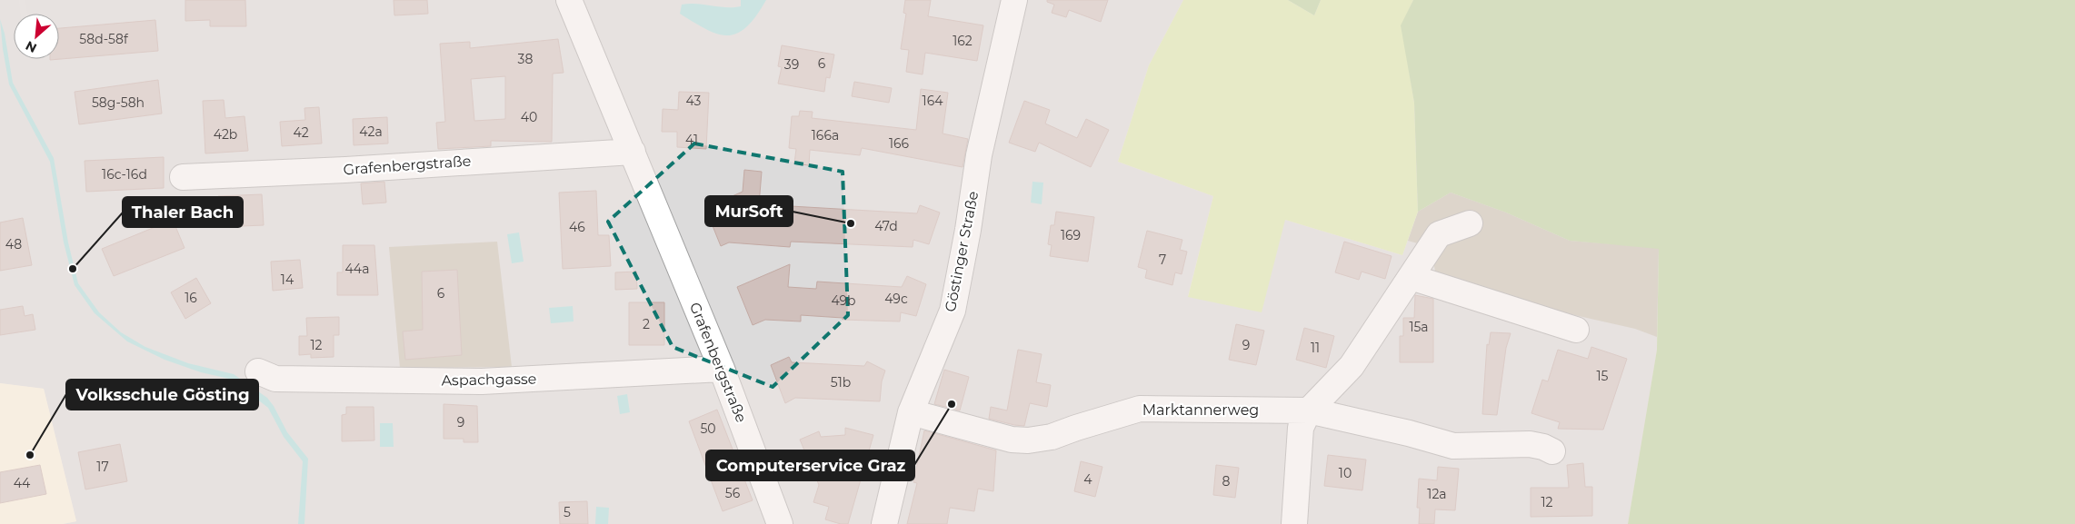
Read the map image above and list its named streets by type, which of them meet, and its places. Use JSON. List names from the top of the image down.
{
  "streets": {
    "street": [
      "Grafenbergstraße",
      "Göstinger Straße",
      "Aspachgasse",
      "Marktannerweg"
    ]
  },
  "crossings": [
    ["Grafenbergstraße", "Aspachgasse"],
    ["Göstinger Straße", "Marktannerweg"]
  ],
  "places": [
    "MurSoft",
    "Thaler Bach",
    "Computerservice Graz",
    "Volksschule Gösting"
  ],
  "house_numbers": [
    "58d-58f",
    "162",
    "38",
    "6",
    "39",
    "43",
    "164",
    "58g-58h",
    "40",
    "42a",
    "42",
    "42b",
    "166a",
    "41",
    "166",
    "16c-16d",
    "47d",
    "46",
    "169",
    "48",
    "7",
    "44a",
    "14",
    "6",
    "16",
    "49c",
    "49b",
    "2",
    "15a",
    "12",
    "9",
    "11",
    "15",
    "51b",
    "9",
    "50",
    "17",
    "10",
    "4",
    "8",
    "44",
    "56",
    "12a",
    "12",
    "5"
  ],
  "north": "bottom left"
}
